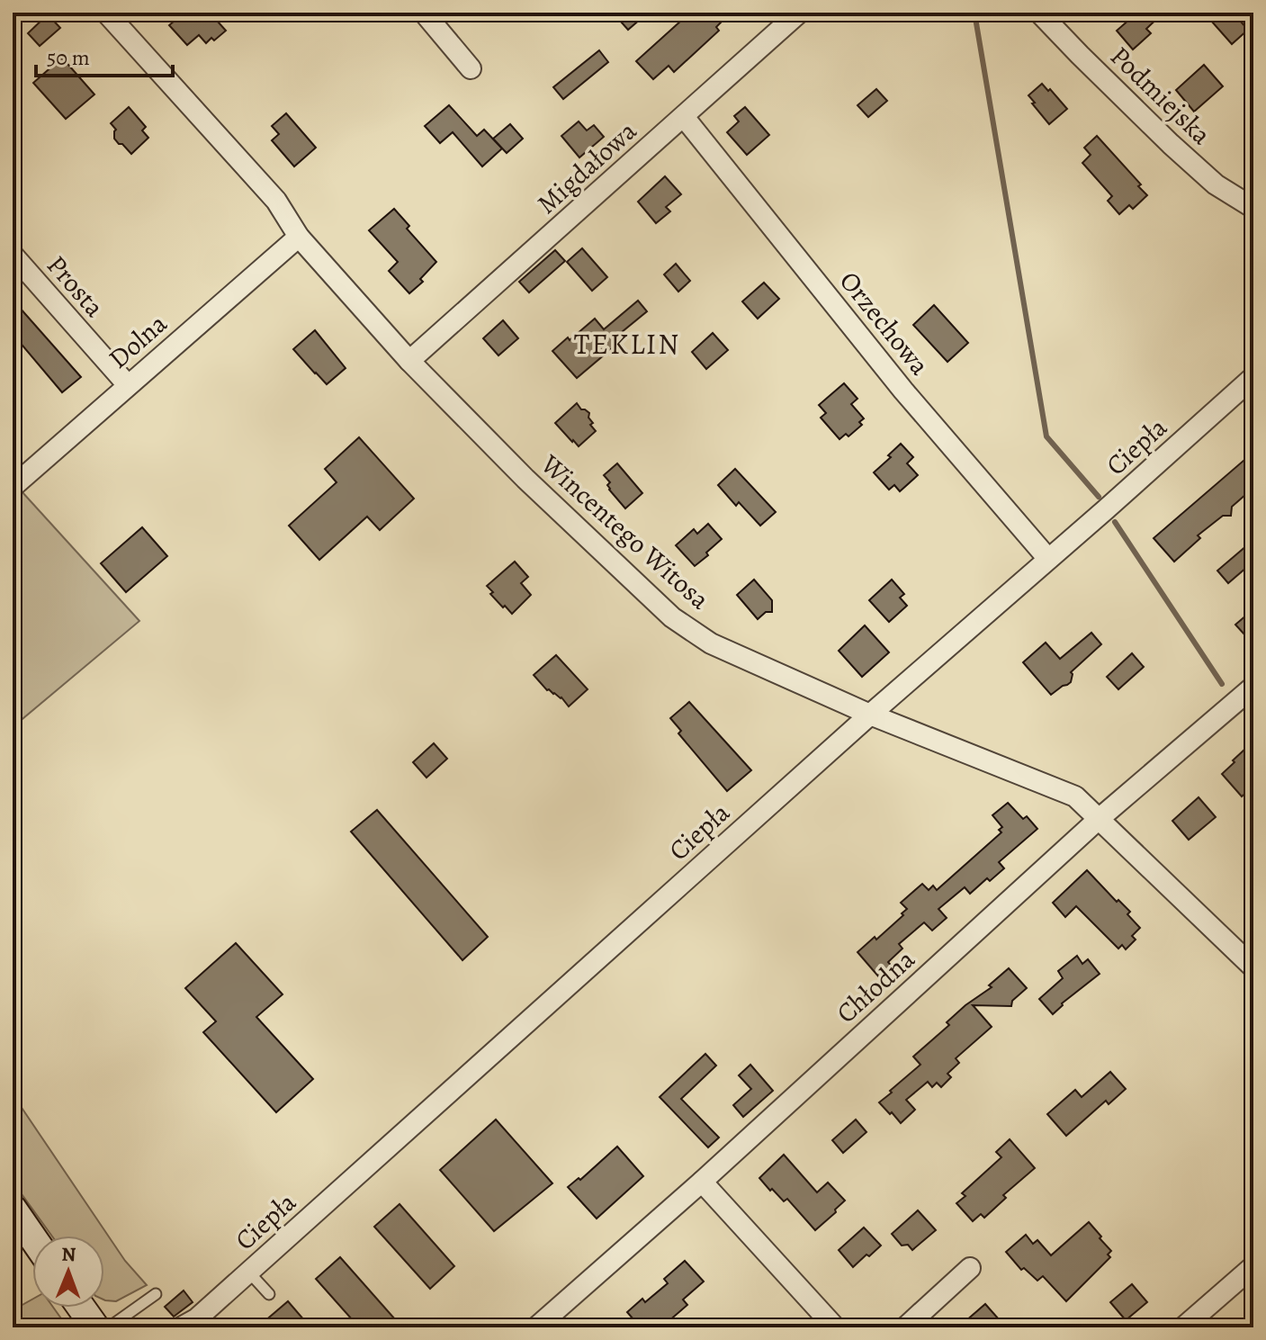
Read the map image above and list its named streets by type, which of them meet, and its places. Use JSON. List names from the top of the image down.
{
  "streets": {
    "street": [
      "Podmiejska",
      "Migdałowa",
      "Prosta",
      "Orzechowa",
      "Dolna",
      "Ciepła",
      "Wincentego Witosa",
      "Chłodna"
    ]
  },
  "crossings": [
    ["Migdałowa", "Orzechowa"],
    ["Migdałowa", "Wincentego Witosa"],
    ["Prosta", "Dolna"],
    ["Orzechowa", "Ciepła"],
    ["Dolna", "Wincentego Witosa"],
    ["Ciepła", "Wincentego Witosa"],
    ["Wincentego Witosa", "Chłodna"]
  ],
  "districts": ["TEKLIN"],
  "scale_bar": "50 m",
  "north": "top"
}
